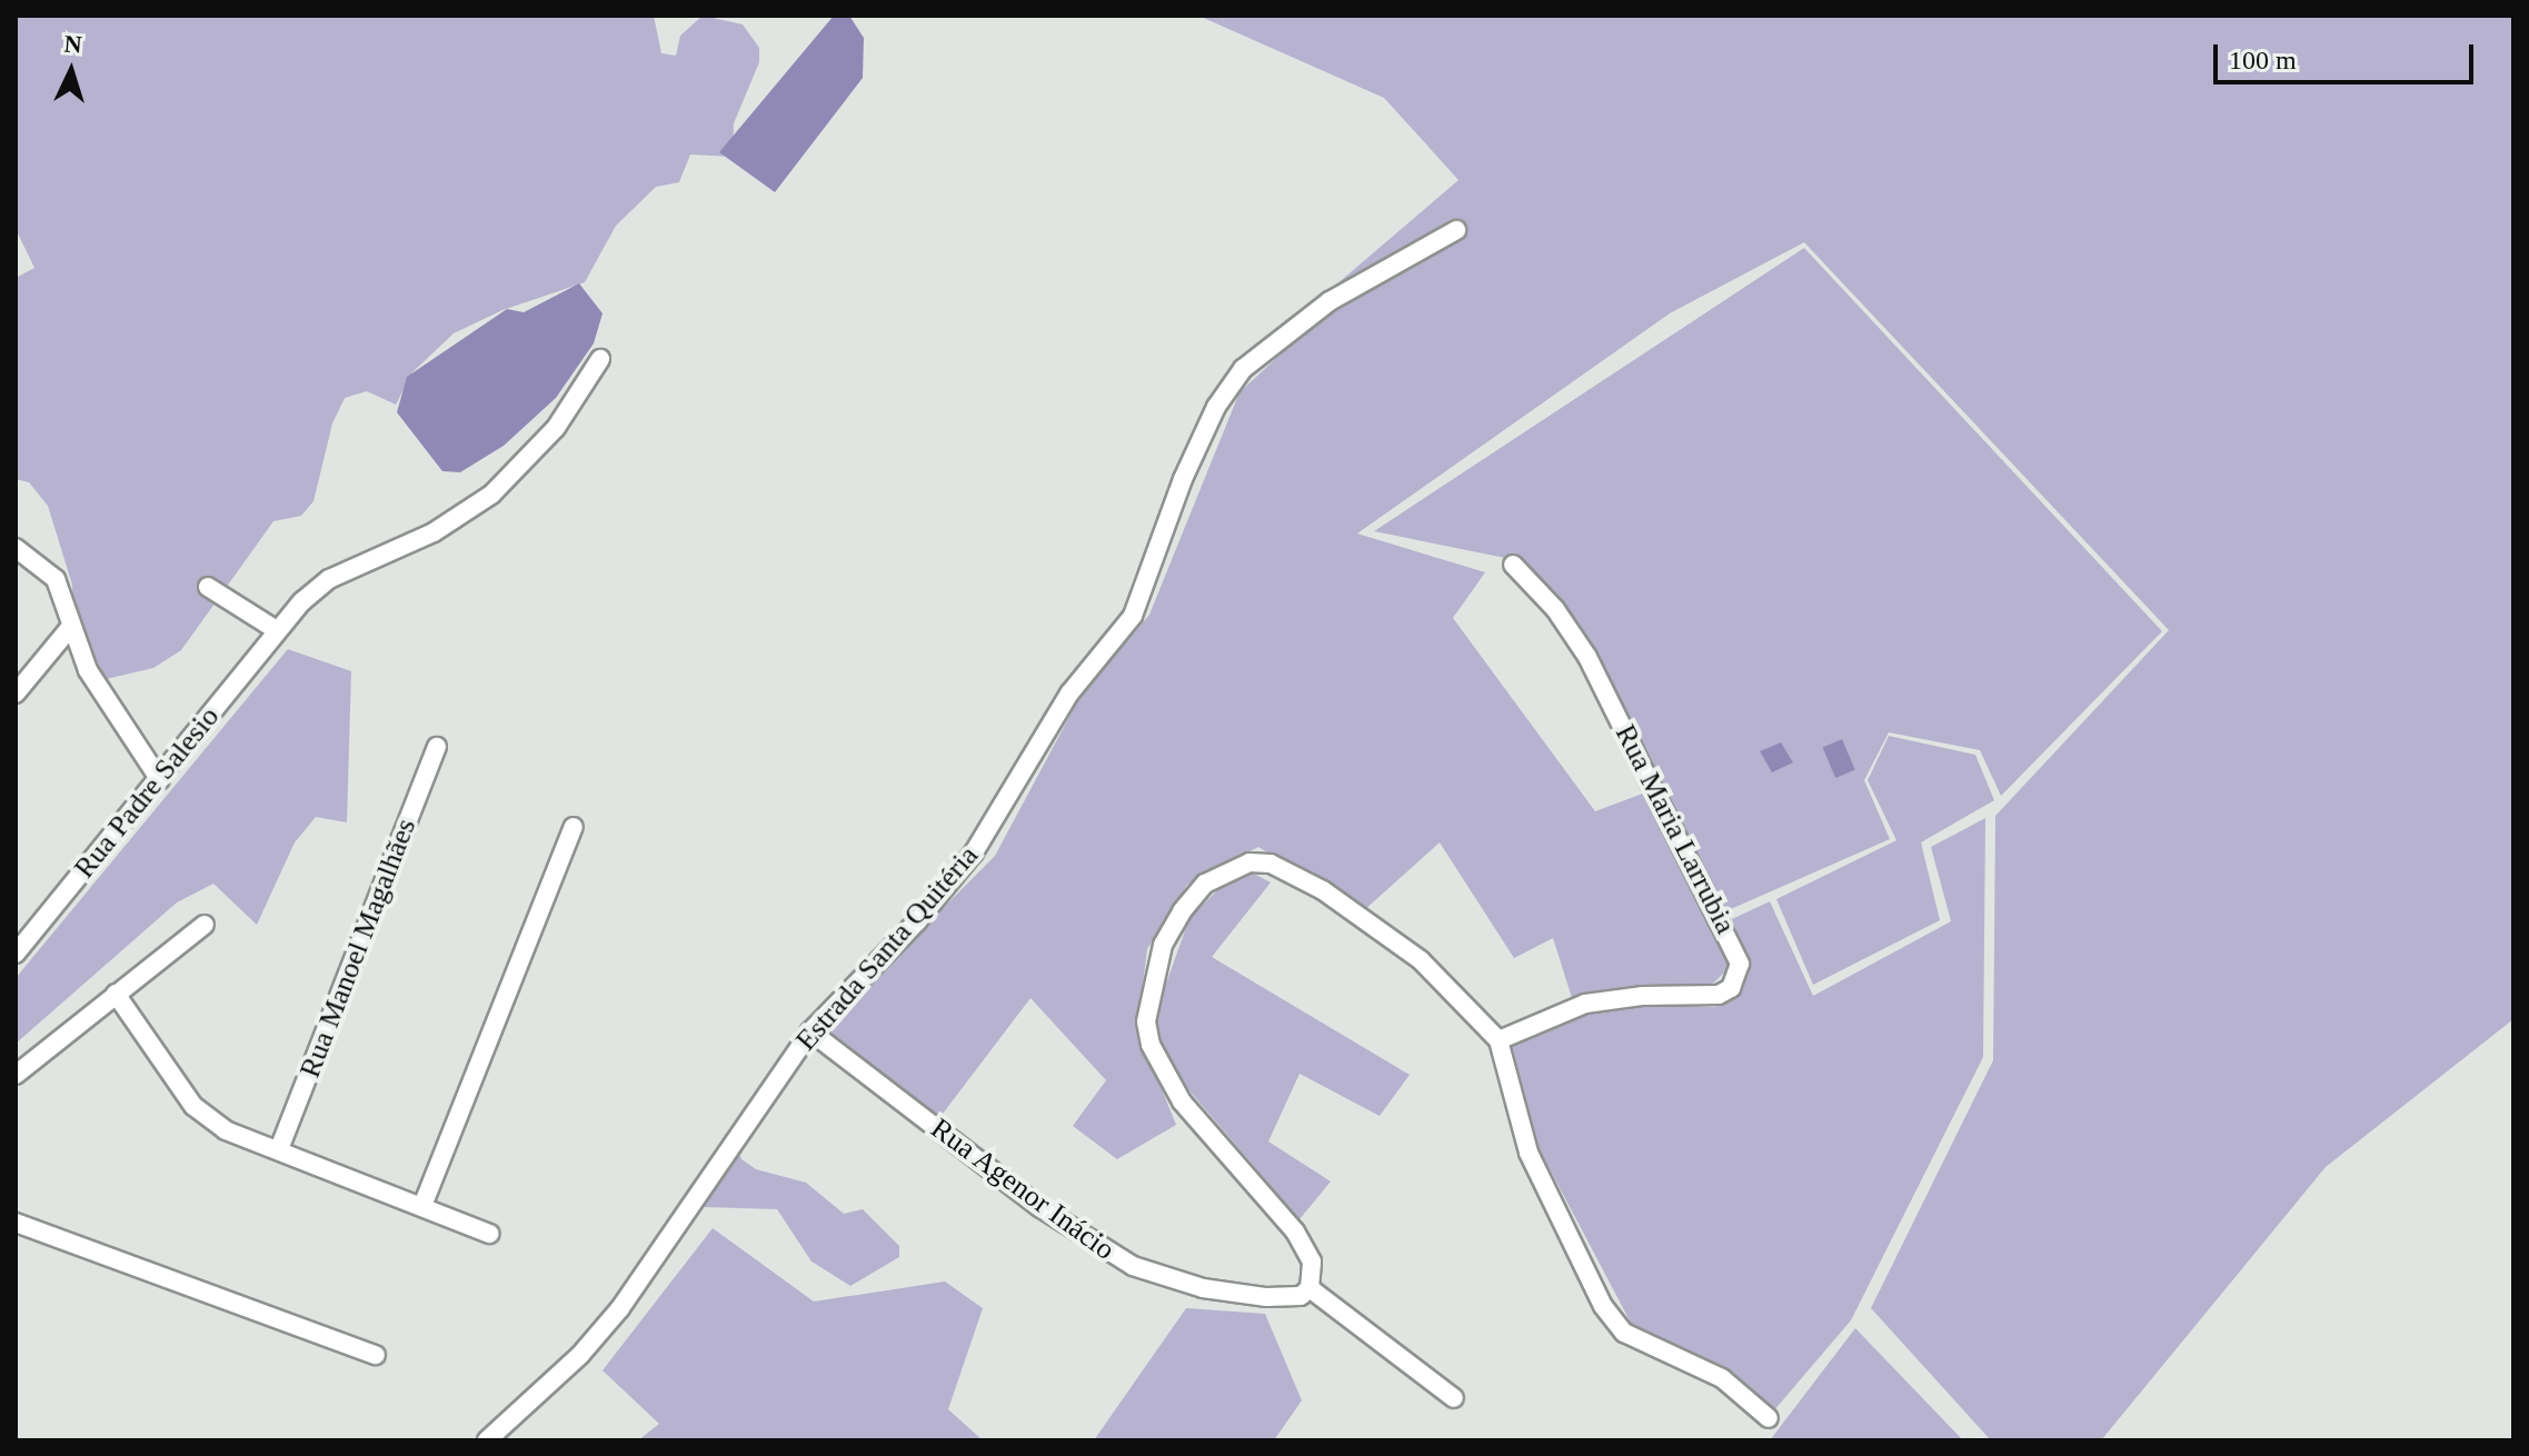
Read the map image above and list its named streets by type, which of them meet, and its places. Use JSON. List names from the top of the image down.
{
  "streets": {
    "street": [
      "Rua Padre Salesio",
      "Rua Maria Larrubia",
      "Rua Manoel Magalhães",
      "Estrada Santa Quitéria",
      "Rua Agenor Inácio"
    ]
  },
  "crossings": [
    ["Estrada Santa Quitéria", "Rua Agenor Inácio"]
  ],
  "scale_bar": "100 m",
  "north": "top"
}
